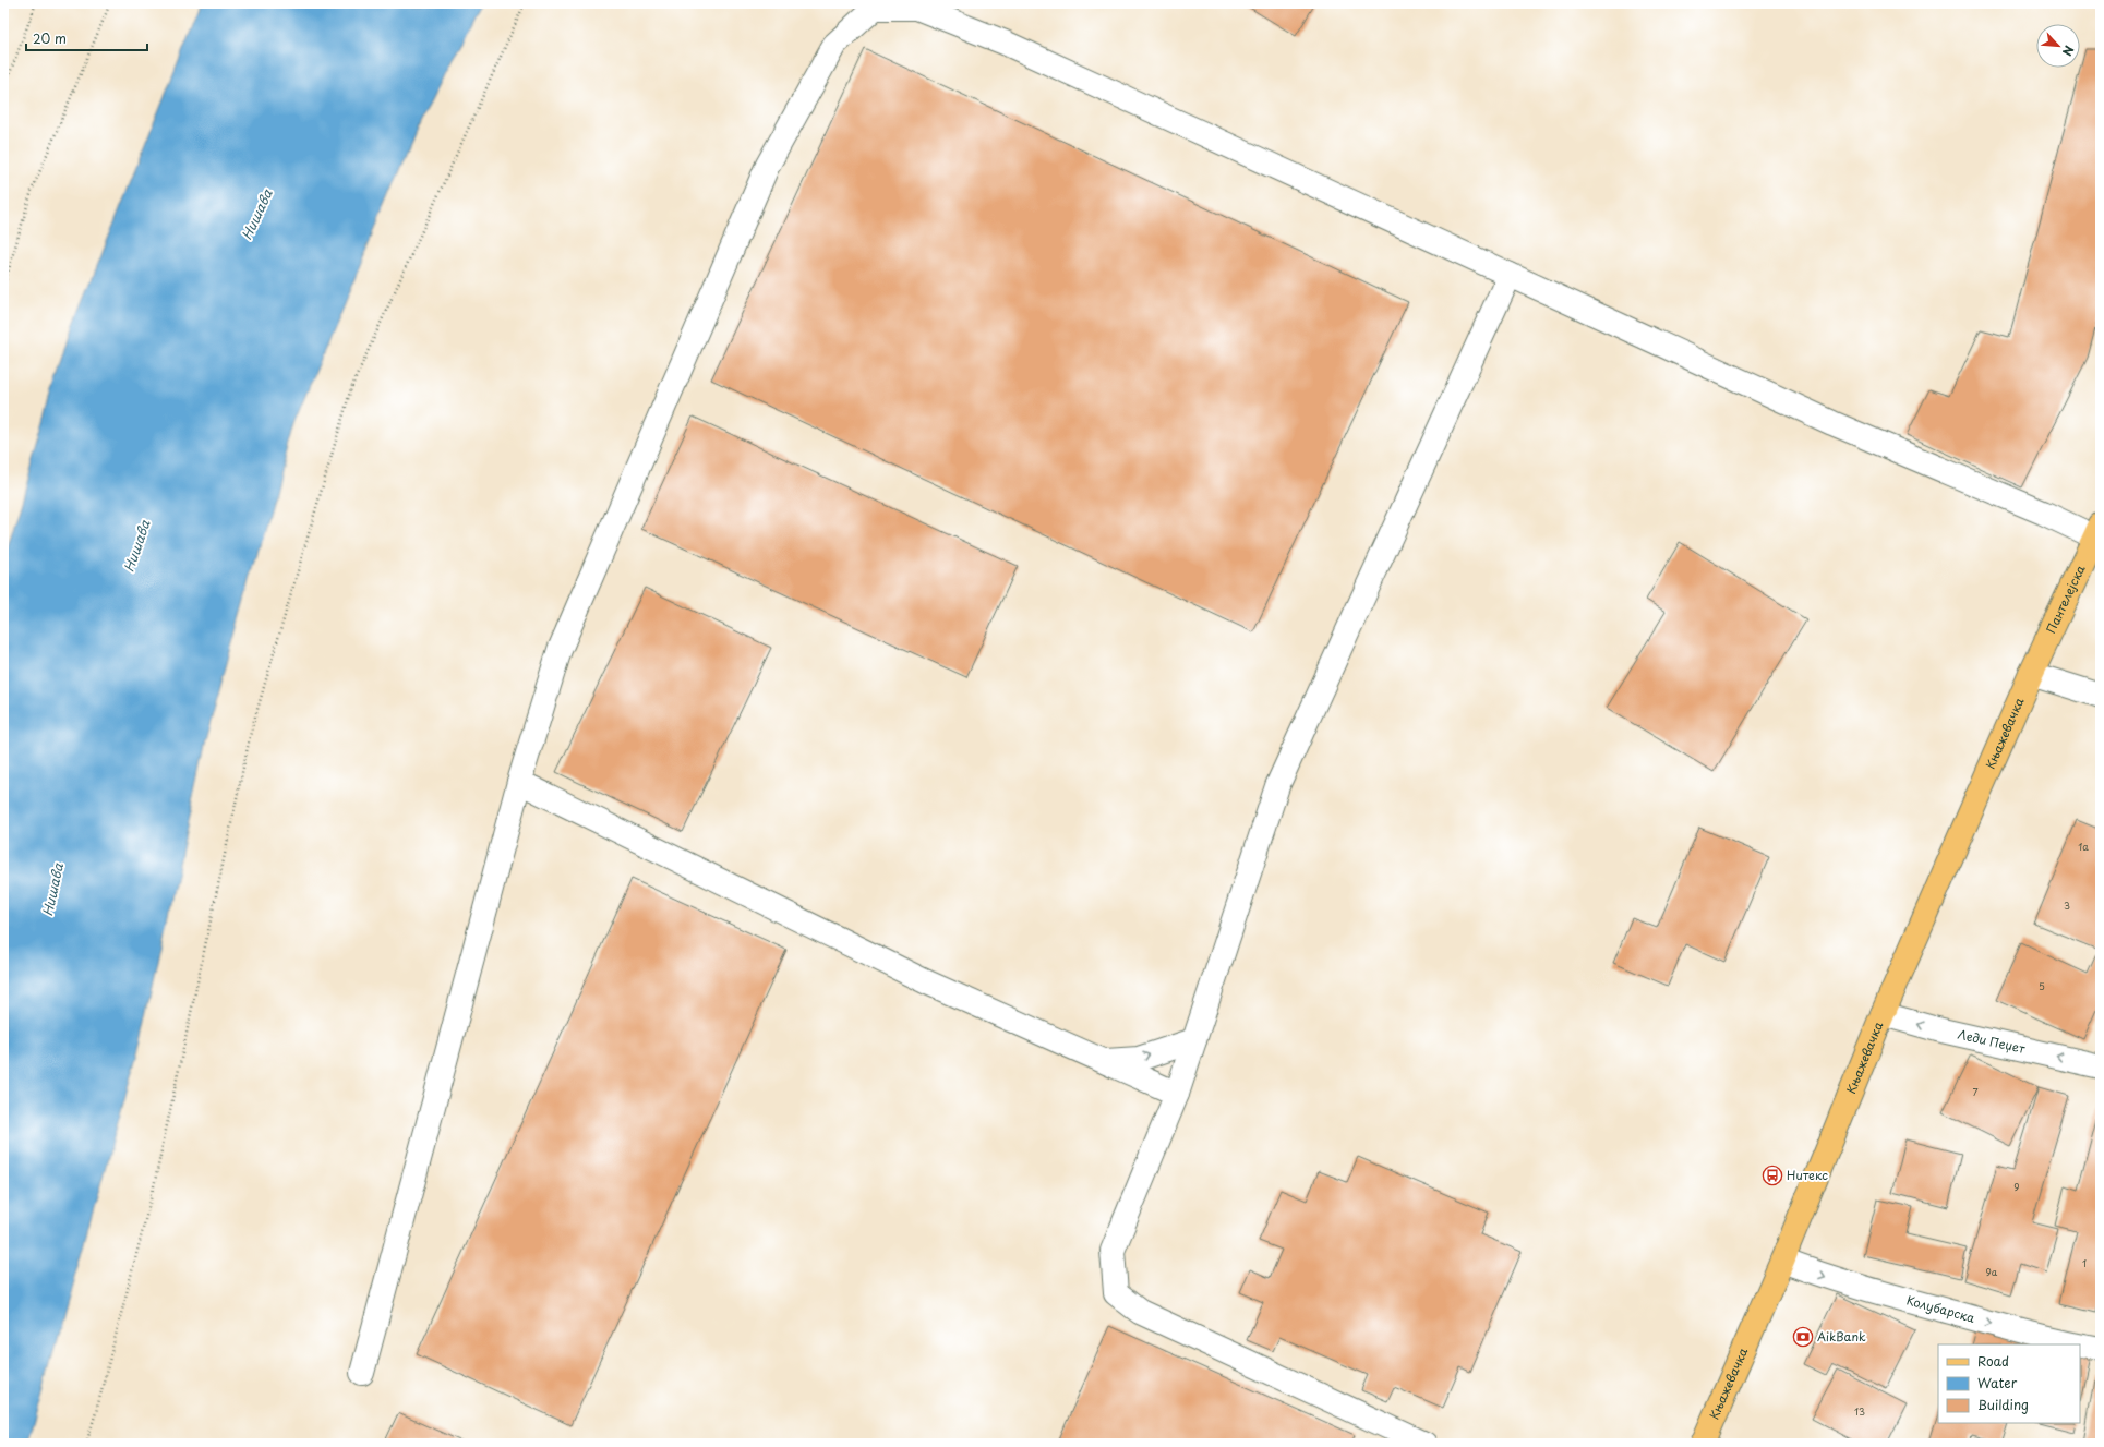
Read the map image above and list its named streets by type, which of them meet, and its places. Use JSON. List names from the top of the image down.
{
  "streets": {
    "main road": ["Пантелејска", "Књажевачка"],
    "street": ["Леди Пеџет", "Колубарска"]
  },
  "crossings": [
    ["Пантелејска", "Књажевачка"],
    ["Књажевачка", "Леди Пеџет"],
    ["Књажевачка", "Колубарска"]
  ],
  "one_way": ["Леди Пеџет", "Колубарска"],
  "water": ["Нишава"],
  "places": {
    "bus stop": ["Нитекс"],
    "bank": ["AikBank"]
  },
  "house_numbers": [
    "1a",
    "3",
    "5",
    "7",
    "9",
    "1",
    "9a",
    "13"
  ],
  "legend": ["Road", "Water", "Building"],
  "scale_bar": "20 m",
  "north": "bottom right"
}
